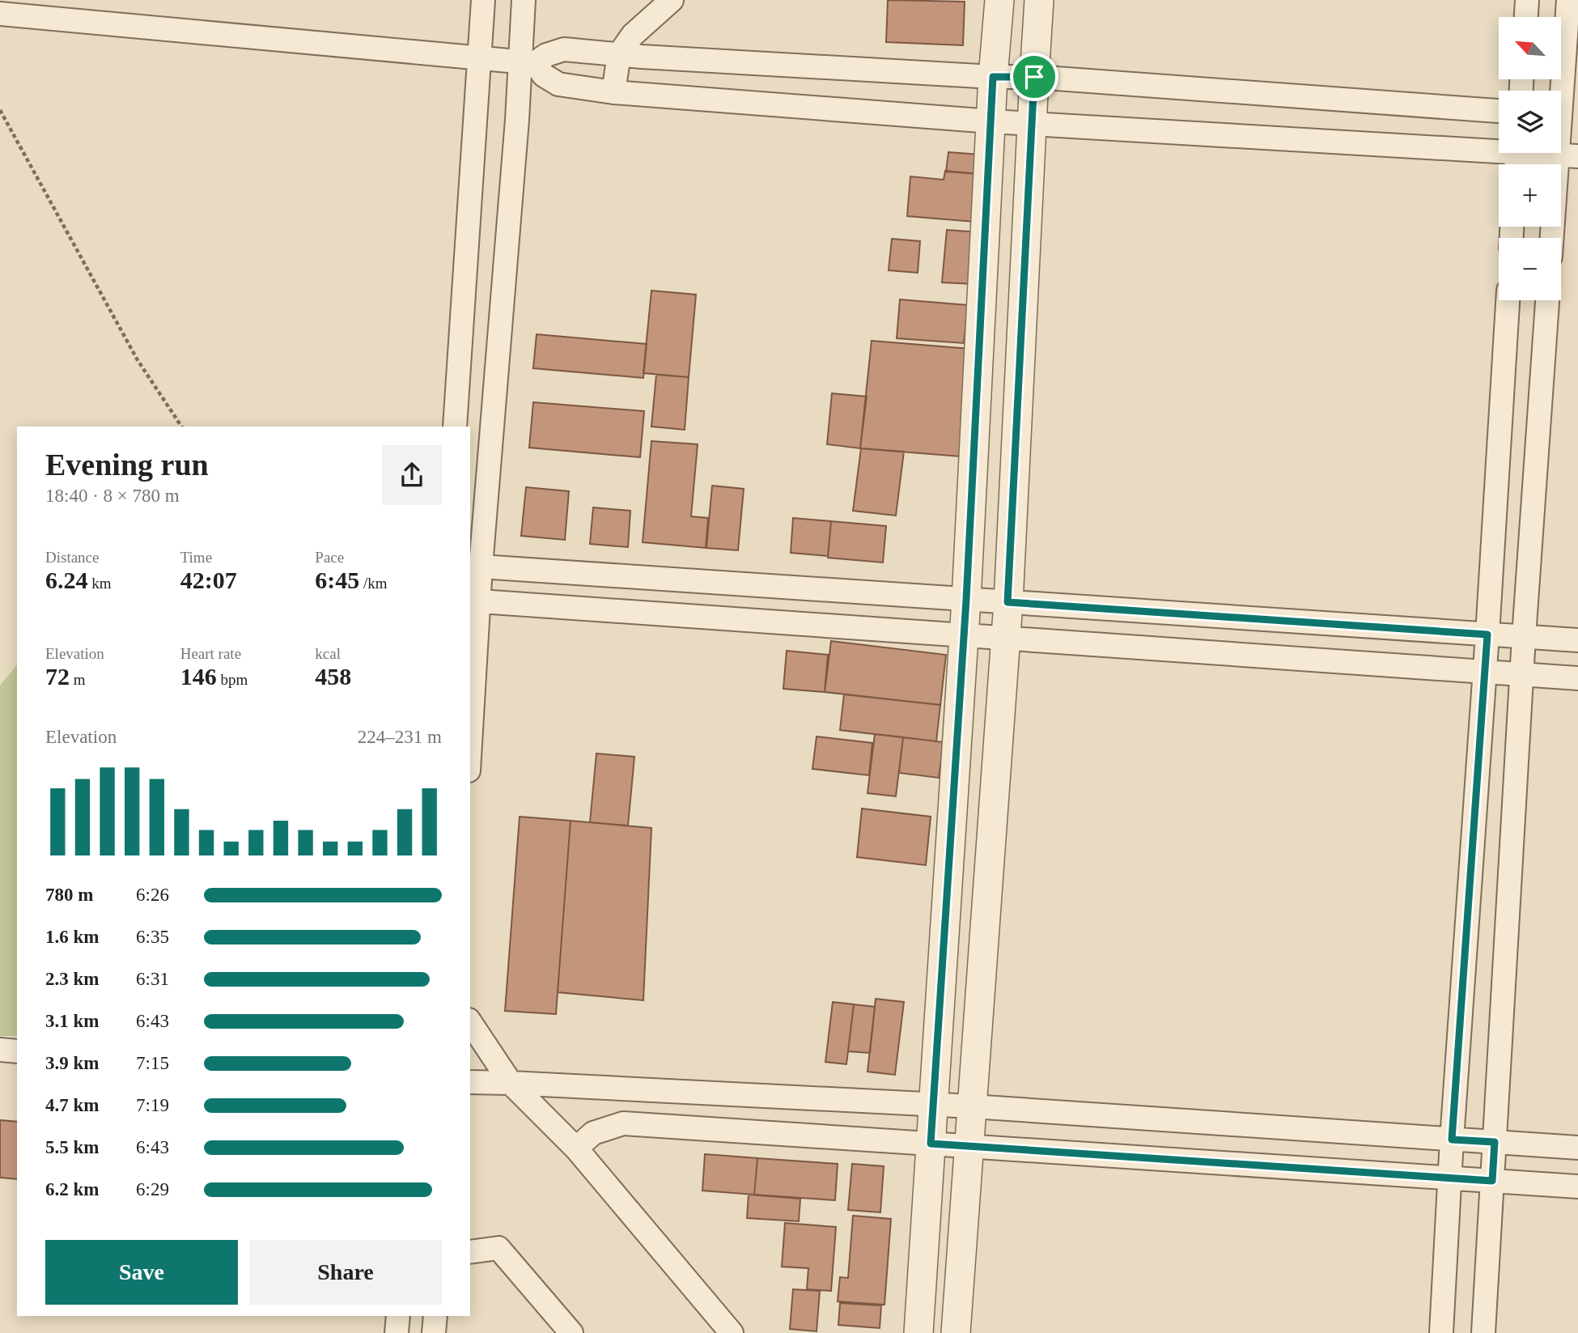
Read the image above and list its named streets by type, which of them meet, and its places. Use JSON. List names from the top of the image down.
{
  "north": "top left",
  "page": {
    "map_buttons": ["+", "−"],
    "heading": ["Evening run", "18:40 · 8 × 780 m"],
    "stats": [
      ["Distance", "6.24 km"],
      ["Time", "42:07"],
      ["Pace", "6:45 /km"],
      ["Elevation", "72 m"],
      ["Heart rate", "146 bpm"],
      ["kcal", "458"]
    ],
    "chart": ["Elevation", "224–231 m"],
    "list": [
      {
        "name": "780 m",
        "note": "6:26"
      },
      {
        "name": "1.6 km",
        "note": "6:35"
      },
      {
        "name": "2.3 km",
        "note": "6:31"
      },
      {
        "name": "3.1 km",
        "note": "6:43"
      },
      {
        "name": "3.9 km",
        "note": "7:15"
      },
      {
        "name": "4.7 km",
        "note": "7:19"
      },
      {
        "name": "5.5 km",
        "note": "6:43"
      },
      {
        "name": "6.2 km",
        "note": "6:29"
      }
    ],
    "buttons": ["Save", "Share"]
  }
}
